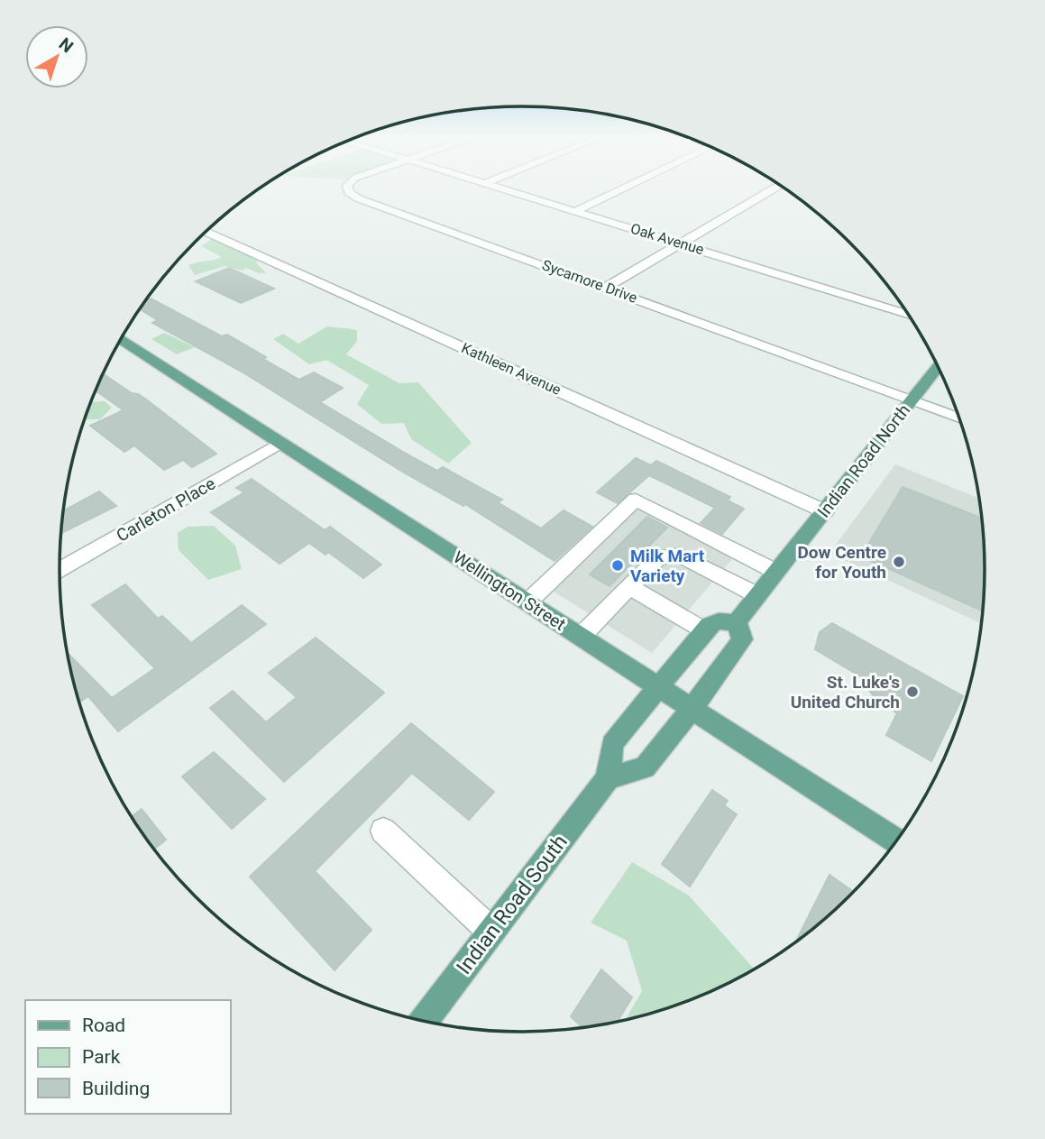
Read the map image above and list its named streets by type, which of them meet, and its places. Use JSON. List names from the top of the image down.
{
  "streets": {
    "main road": ["Indian Road North", "Wellington Street", "Indian Road South"],
    "street": [
      "Oak Avenue",
      "Sycamore Drive",
      "Kathleen Avenue",
      "Carleton Place"
    ]
  },
  "crossings": [
    ["Sycamore Drive", "Indian Road North"],
    ["Kathleen Avenue", "Indian Road North"],
    ["Carleton Place", "Wellington Street"],
    ["Wellington Street", "Indian Road South"]
  ],
  "places": ["Dow Centre for Youth", "Milk Mart Variety", "St. Luke's United Church"],
  "legend": ["Road", "Park", "Building"],
  "north": "top right"
}
